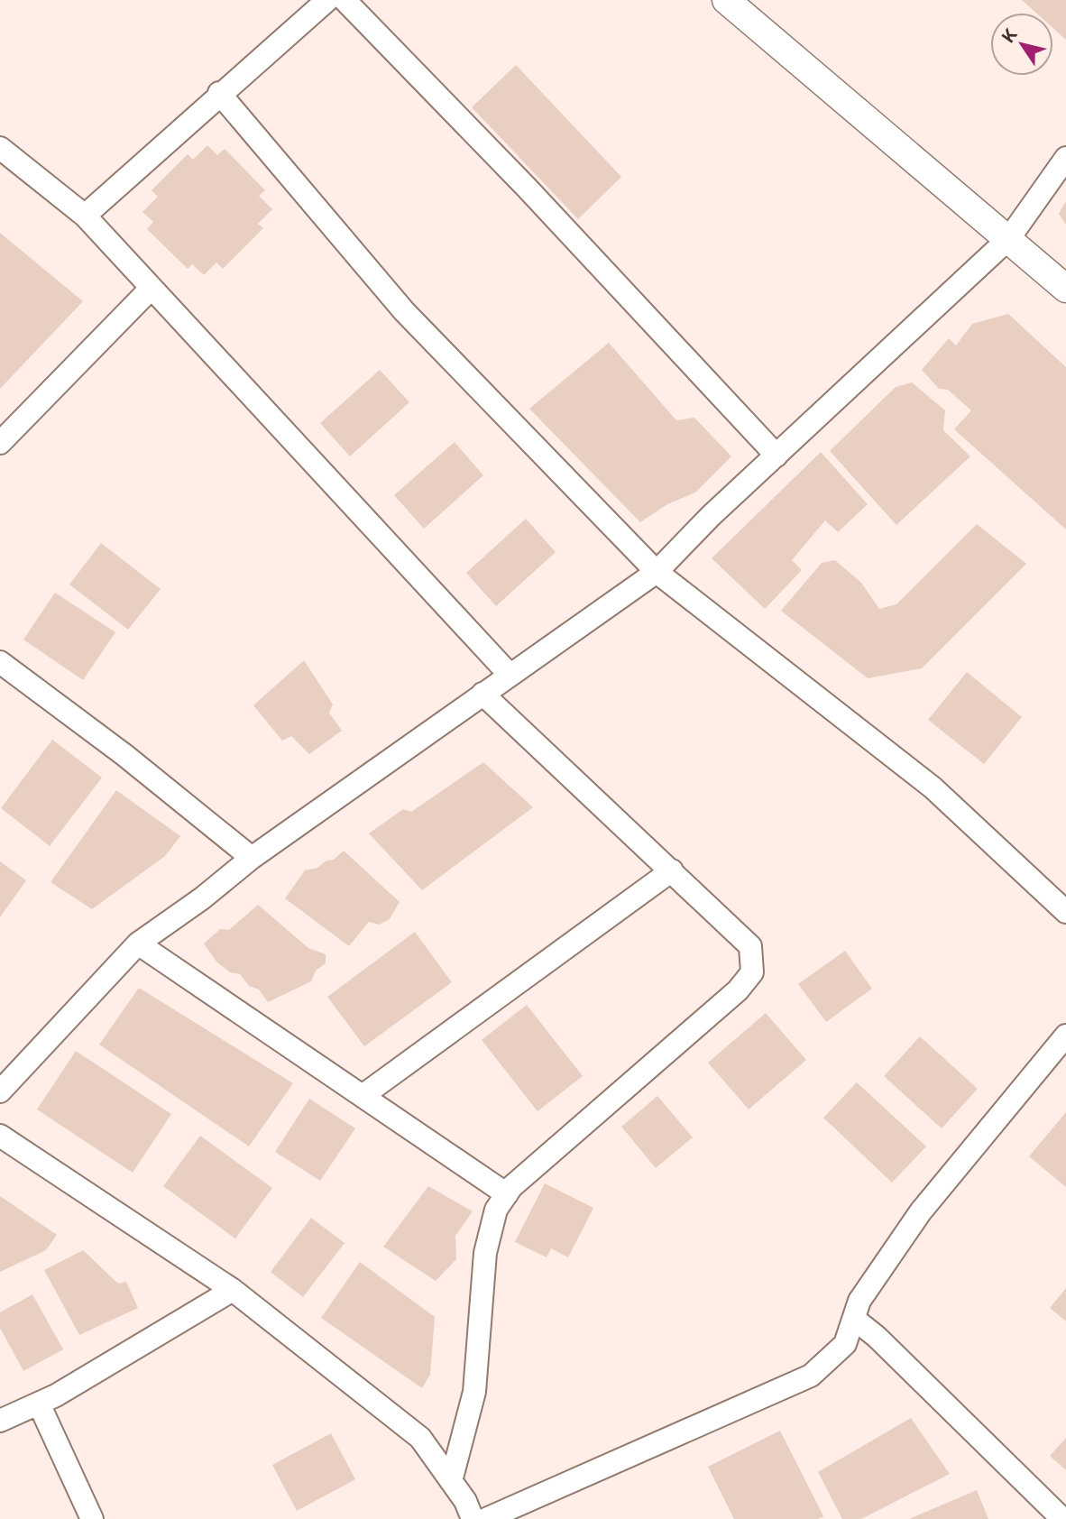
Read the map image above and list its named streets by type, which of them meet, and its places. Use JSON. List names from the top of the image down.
{
  "north": "top left"
}
